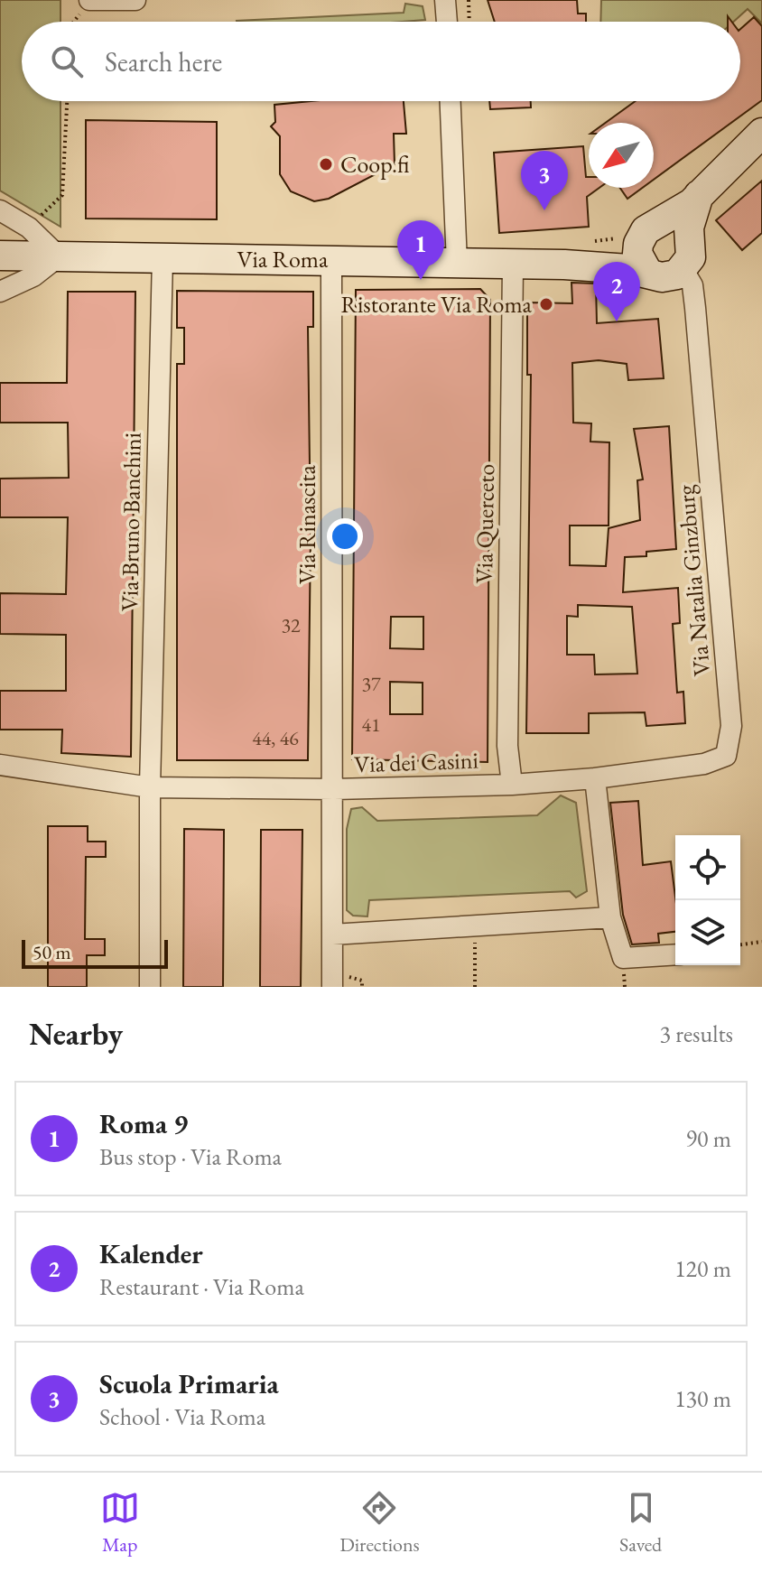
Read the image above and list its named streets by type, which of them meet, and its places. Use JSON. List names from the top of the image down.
{
  "streets": {
    "street": [
      "Via Roma",
      "Via Bruno Banchini",
      "Via Querceto",
      "Via Rinascita",
      "Via Natalia Ginzburg",
      "Via dei Casini"
    ]
  },
  "crossings": [
    ["Via Roma", "Via Bruno Banchini"],
    ["Via Roma", "Via Querceto"],
    ["Via Roma", "Via Rinascita"],
    ["Via Roma", "Via Natalia Ginzburg"],
    ["Via Bruno Banchini", "Via dei Casini"],
    ["Via Querceto", "Via dei Casini"],
    ["Via Rinascita", "Via dei Casini"],
    ["Via Natalia Ginzburg", "Via dei Casini"]
  ],
  "places": ["Coop.fi", "Ristorante Via Roma"],
  "house_numbers": [
    "32",
    "37",
    "41",
    "44, 46"
  ],
  "scale_bar": "50 m",
  "north": "bottom left",
  "page": {
    "search": "Search here",
    "pins": ["3", "1", "2"],
    "scale": "50 m",
    "heading": ["Nearby", "3 results"],
    "list": [
      {
        "mark": "1",
        "name": "Roma 9",
        "note": "Bus stop · Via Roma",
        "value": "90 m"
      },
      {
        "mark": "2",
        "name": "Kalender",
        "note": "Restaurant · Via Roma",
        "value": "120 m"
      },
      {
        "mark": "3",
        "name": "Scuola Primaria",
        "note": "School · Via Roma",
        "value": "130 m"
      }
    ],
    "nav": ["Map", "Directions", "Saved"]
  }
}
